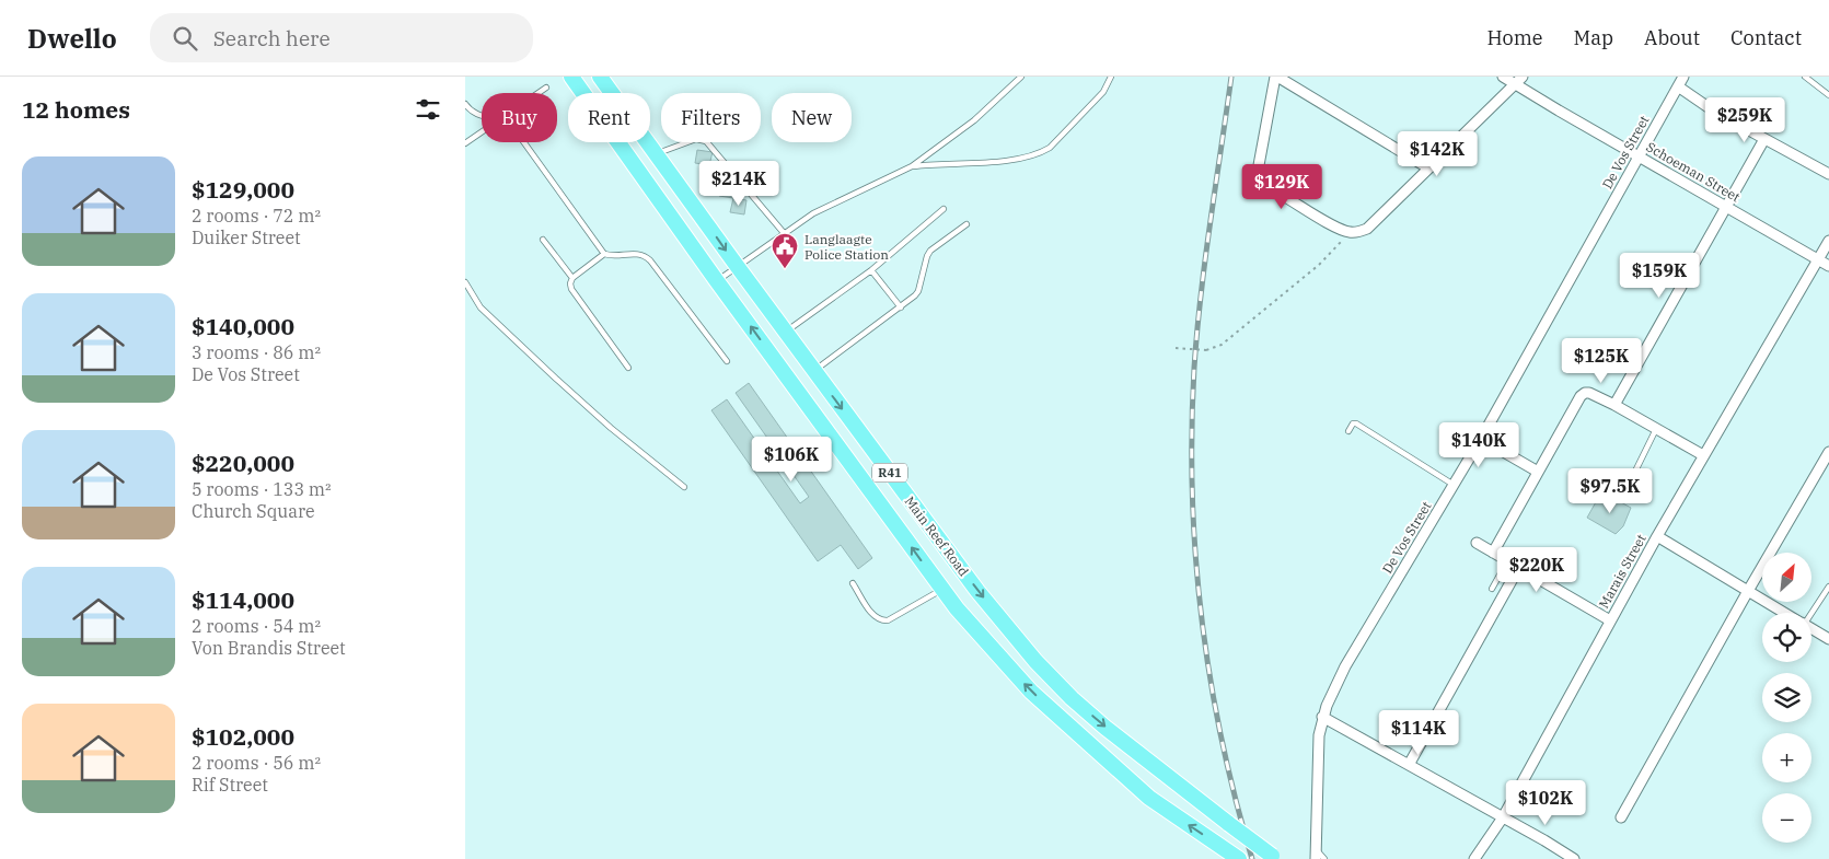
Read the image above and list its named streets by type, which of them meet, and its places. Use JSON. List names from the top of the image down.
{
  "streets": {
    "main road": ["R41", "Main Reef Road"],
    "street": ["De Vos Street", "Schoeman Street", "Marais Street"]
  },
  "crossings": [
    ["De Vos Street", "Schoeman Street"],
    ["Schoeman Street", "Marais Street"]
  ],
  "places": {
    "public building": ["Langlaagte Police Station"]
  },
  "north": "top right",
  "page": {
    "header": "Dwello",
    "search": "Search here",
    "nav": [
      "Home",
      "Map",
      "About",
      "Contact"
    ],
    "heading": "12 homes",
    "chip": [
      "Buy",
      "Rent",
      "Filters",
      "New"
    ],
    "price": [
      "$259K",
      "$142K",
      "$214K",
      "$129K",
      "$159K",
      "$125K",
      "$140K",
      "$106K",
      "$97.5K",
      "$220K",
      "$114K",
      "$102K"
    ],
    "list": [
      {
        "name": "$129,000",
        "note": "2 rooms · 72 m² · Duiker Street"
      },
      {
        "name": "$140,000",
        "note": "3 rooms · 86 m² · De Vos Street"
      },
      {
        "name": "$220,000",
        "note": "5 rooms · 133 m² · Church Square"
      },
      {
        "name": "$114,000",
        "note": "2 rooms · 54 m² · Von Brandis Street"
      },
      {
        "name": "$102,000",
        "note": "2 rooms · 56 m² · Rif Street"
      }
    ],
    "map_buttons": ["+", "−"]
  }
}
